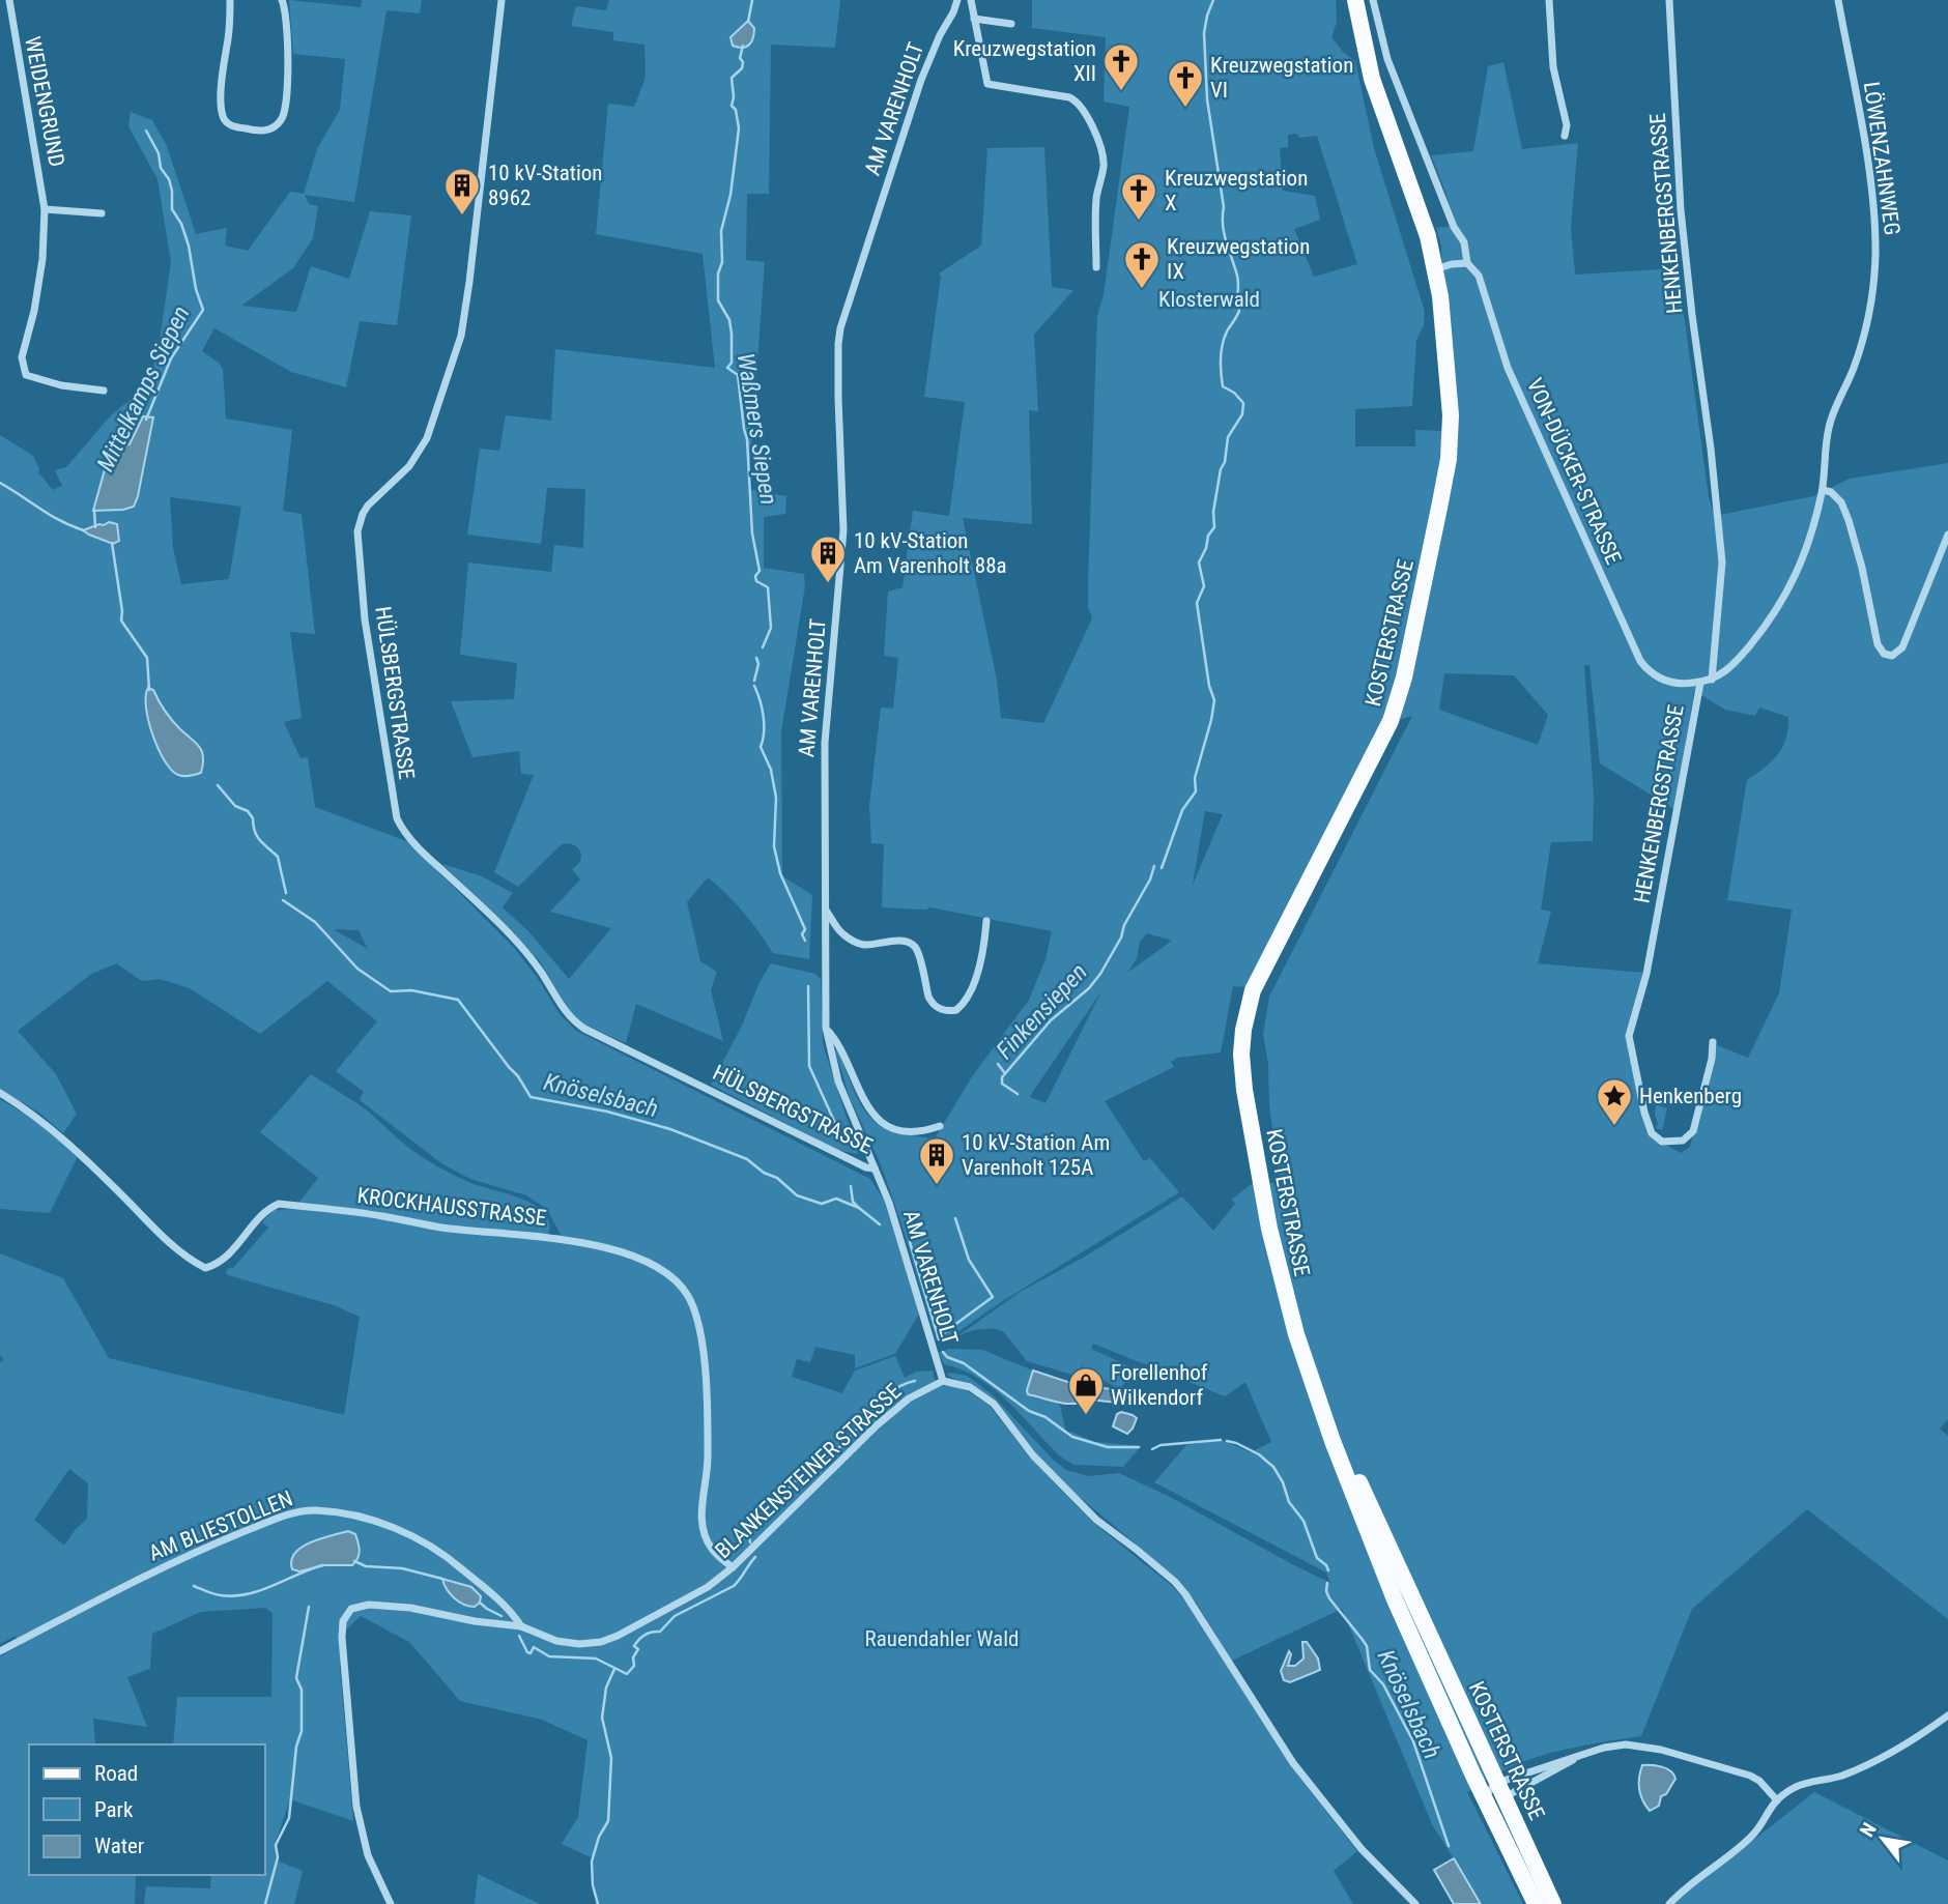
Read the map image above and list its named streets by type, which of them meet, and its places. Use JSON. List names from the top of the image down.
{
  "streets": {
    "main road": ["KOSTERSTRASSE"],
    "street": [
      "WEIDENGRUND",
      "AM VARENHOLT",
      "LÖWENZAHNWEG",
      "HENKENBERGSTRASSE",
      "VON-DÜCKER-STRASSE",
      "HÜLSBERGSTRASSE",
      "KROCKHAUSSTRASSE",
      "BLANKENSTEINER STRASSE",
      "AM BLIESTOLLEN"
    ]
  },
  "crossings": [
    ["AM VARENHOLT", "HÜLSBERGSTRASSE"],
    ["AM VARENHOLT", "BLANKENSTEINER STRASSE"],
    ["LÖWENZAHNWEG", "HENKENBERGSTRASSE"],
    ["HENKENBERGSTRASSE", "VON-DÜCKER-STRASSE"],
    ["KROCKHAUSSTRASSE", "BLANKENSTEINER STRASSE"],
    ["BLANKENSTEINER STRASSE", "AM BLIESTOLLEN"]
  ],
  "water": [
    "Mittelkamps Siepen",
    "Waßmers Siepen",
    "Finkensiepen",
    "Knöselsbach"
  ],
  "parks": ["Klosterwald", "Rauendahler Wald"],
  "places": {
    "church": [
      "Kreuzwegstation XII",
      "Kreuzwegstation VI",
      "Kreuzwegstation X",
      "Kreuzwegstation IX"
    ],
    "building": ["10 kV-Station 8962", "10 kV-Station Am Varenholt 88a", "10 kV-Station Am Varenholt 125A"],
    "place": ["Henkenberg"],
    "shop": ["Forellenhof Wilkendorf"]
  },
  "legend": ["Road", "Park", "Water"],
  "north": "top left"
}
